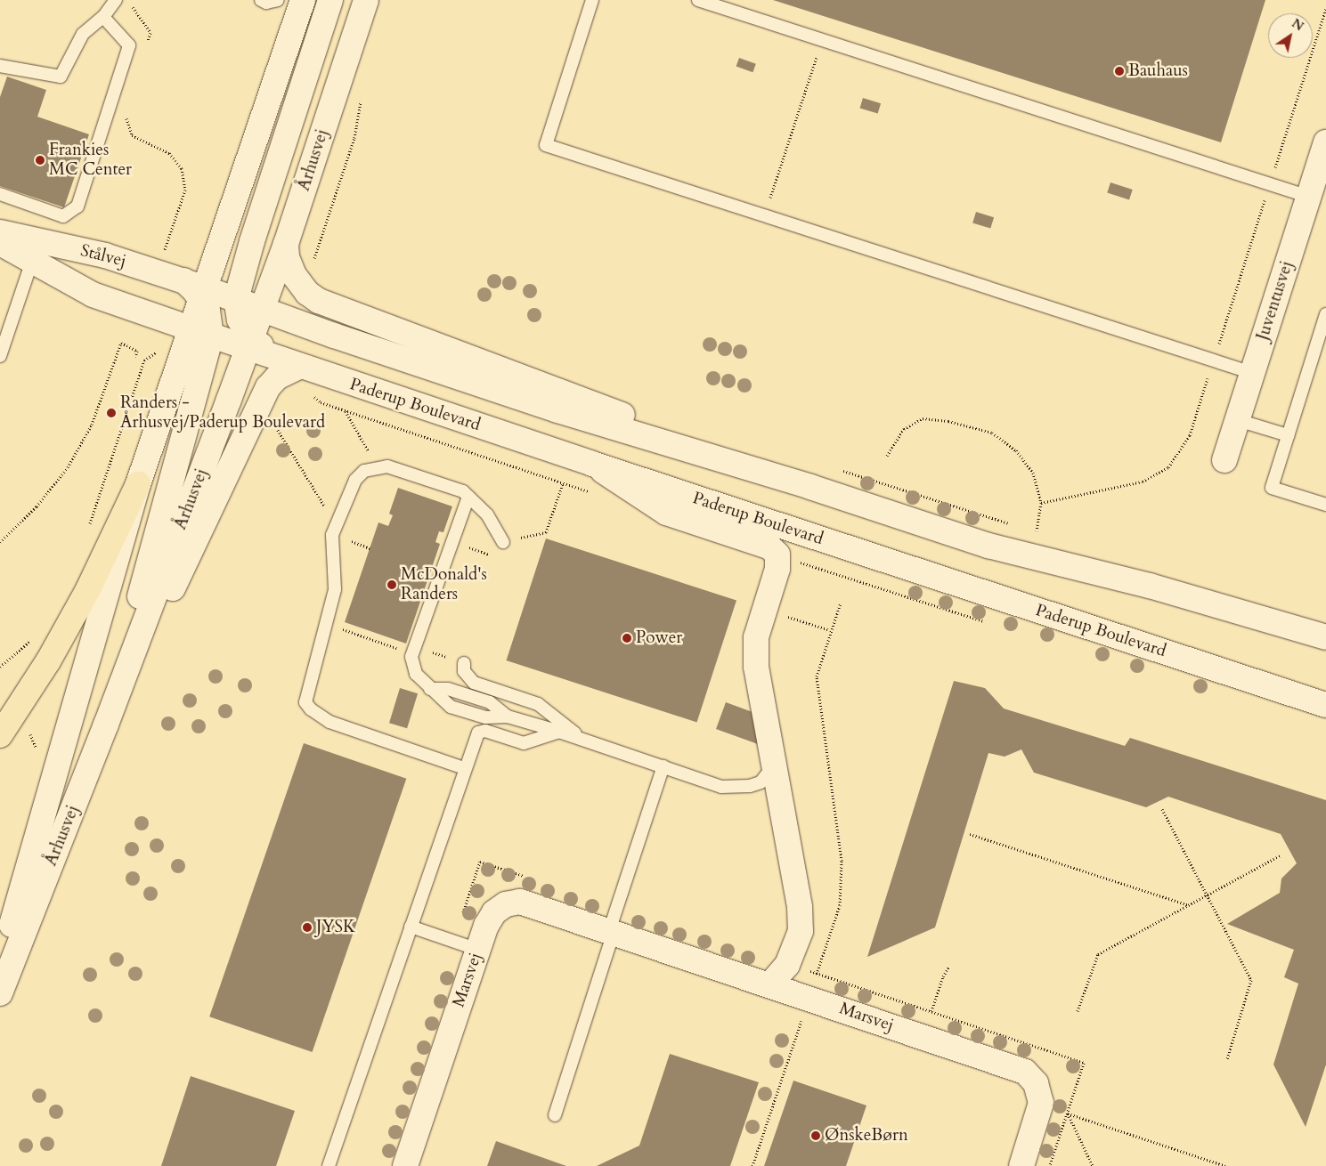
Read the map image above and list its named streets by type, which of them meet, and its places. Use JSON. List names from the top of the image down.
{
  "streets": {
    "street": [
      "Århusvej",
      "Stålvej",
      "Juventusvej",
      "Paderup Boulevard",
      "Marsvej"
    ]
  },
  "crossings": [
    ["Århusvej", "Stålvej"],
    ["Århusvej", "Paderup Boulevard"],
    ["Stålvej", "Paderup Boulevard"]
  ],
  "places": [
    "Bauhaus",
    "Frankies MC Center",
    "Randers - Århusvej/Paderup Boulevard",
    "McDonald's Randers",
    "Power",
    "JYSK",
    "ØnskeBørn"
  ],
  "north": "top right"
}
